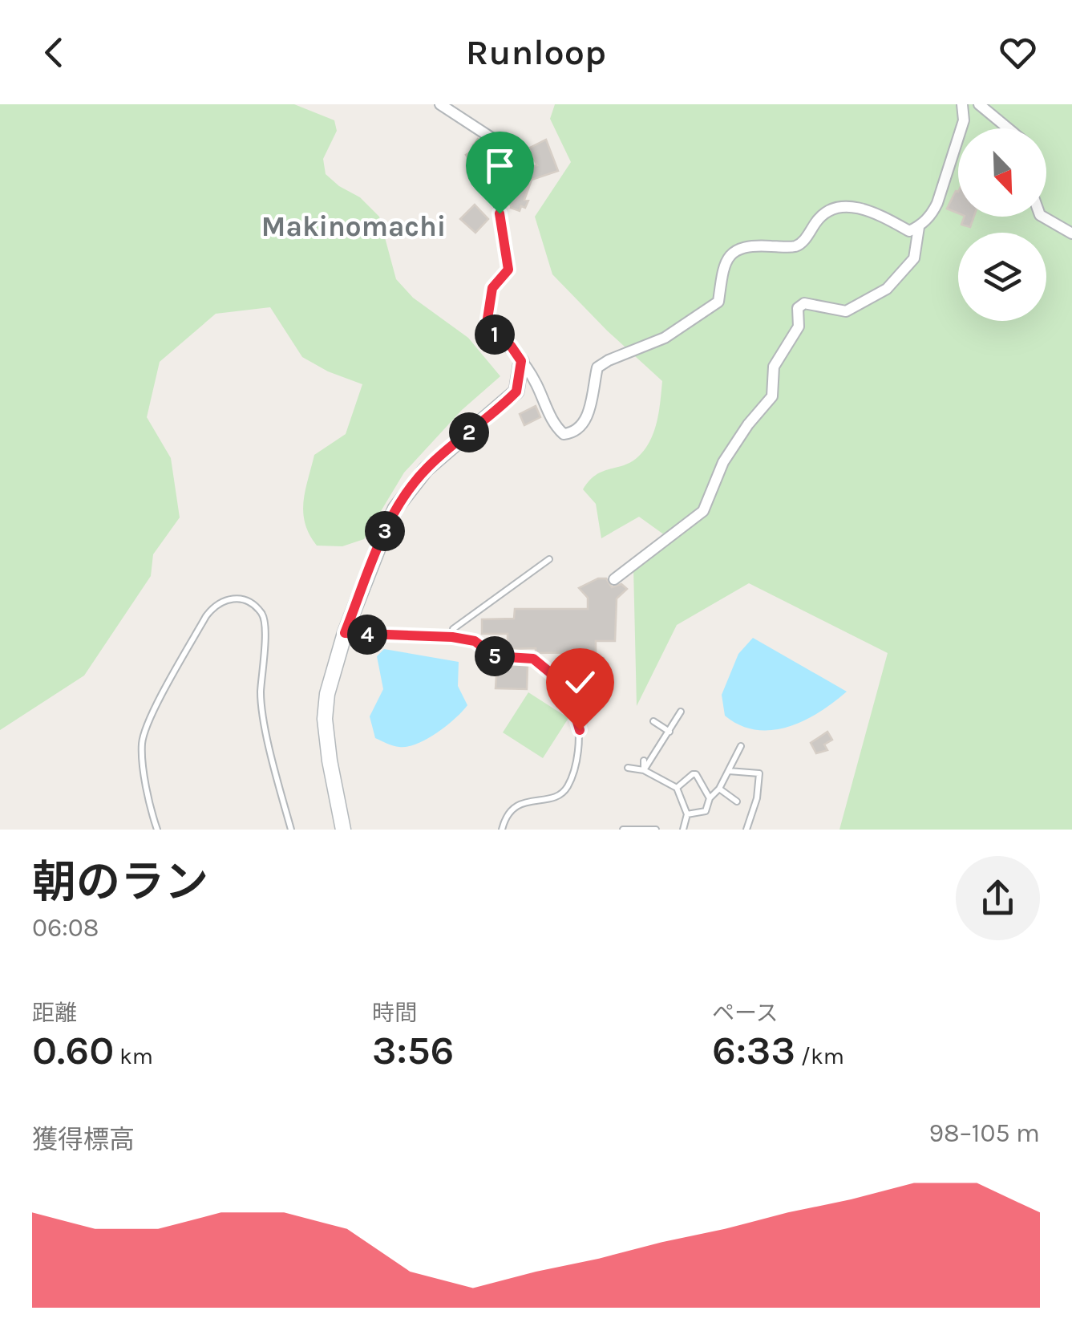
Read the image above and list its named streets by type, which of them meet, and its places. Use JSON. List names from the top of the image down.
{
  "districts": ["Makinomachi"],
  "north": "bottom right",
  "page": {
    "header": "Runloop",
    "pins": [
      "1",
      "2",
      "3",
      "4",
      "5"
    ],
    "heading": ["朝のラン", "06:08"],
    "stats": [
      ["距離", "0.60 km"],
      ["時間", "3:56"],
      ["ペース", "6:33 /km"]
    ],
    "chart": ["獲得標高", "98–105 m"]
  }
}
